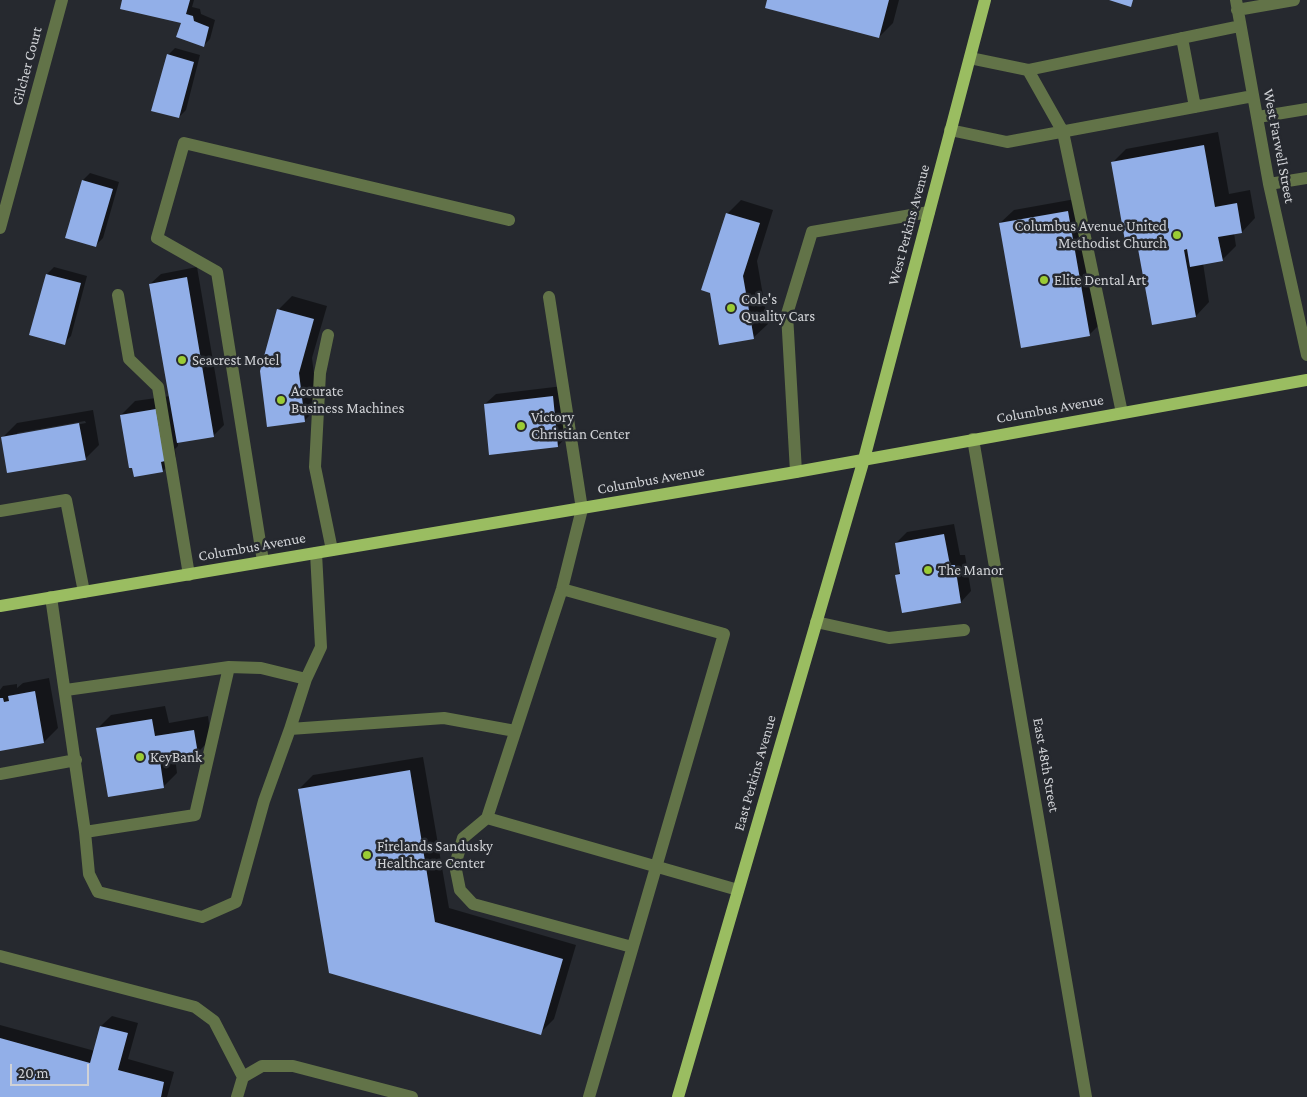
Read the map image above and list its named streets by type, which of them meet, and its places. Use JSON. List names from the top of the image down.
{
  "streets": {
    "main road": ["West Perkins Avenue", "Columbus Avenue", "East Perkins Avenue"],
    "street": ["Gilcher Court", "West Farwell Street", "East 48th Street"]
  },
  "crossings": [
    ["West Perkins Avenue", "Columbus Avenue"],
    ["West Perkins Avenue", "East Perkins Avenue"],
    ["Columbus Avenue", "East 48th Street"],
    ["Columbus Avenue", "East Perkins Avenue"]
  ],
  "places": [
    "Columbus Avenue United Methodist Church",
    "Elite Dental Art",
    "Cole's Quality Cars",
    "Seacrest Motel",
    "Accurate Business Machines",
    "Victory Christian Center",
    "The Manor",
    "KeyBank",
    "Firelands Sandusky Healthcare Center"
  ],
  "scale_bar": "20 m"
}
